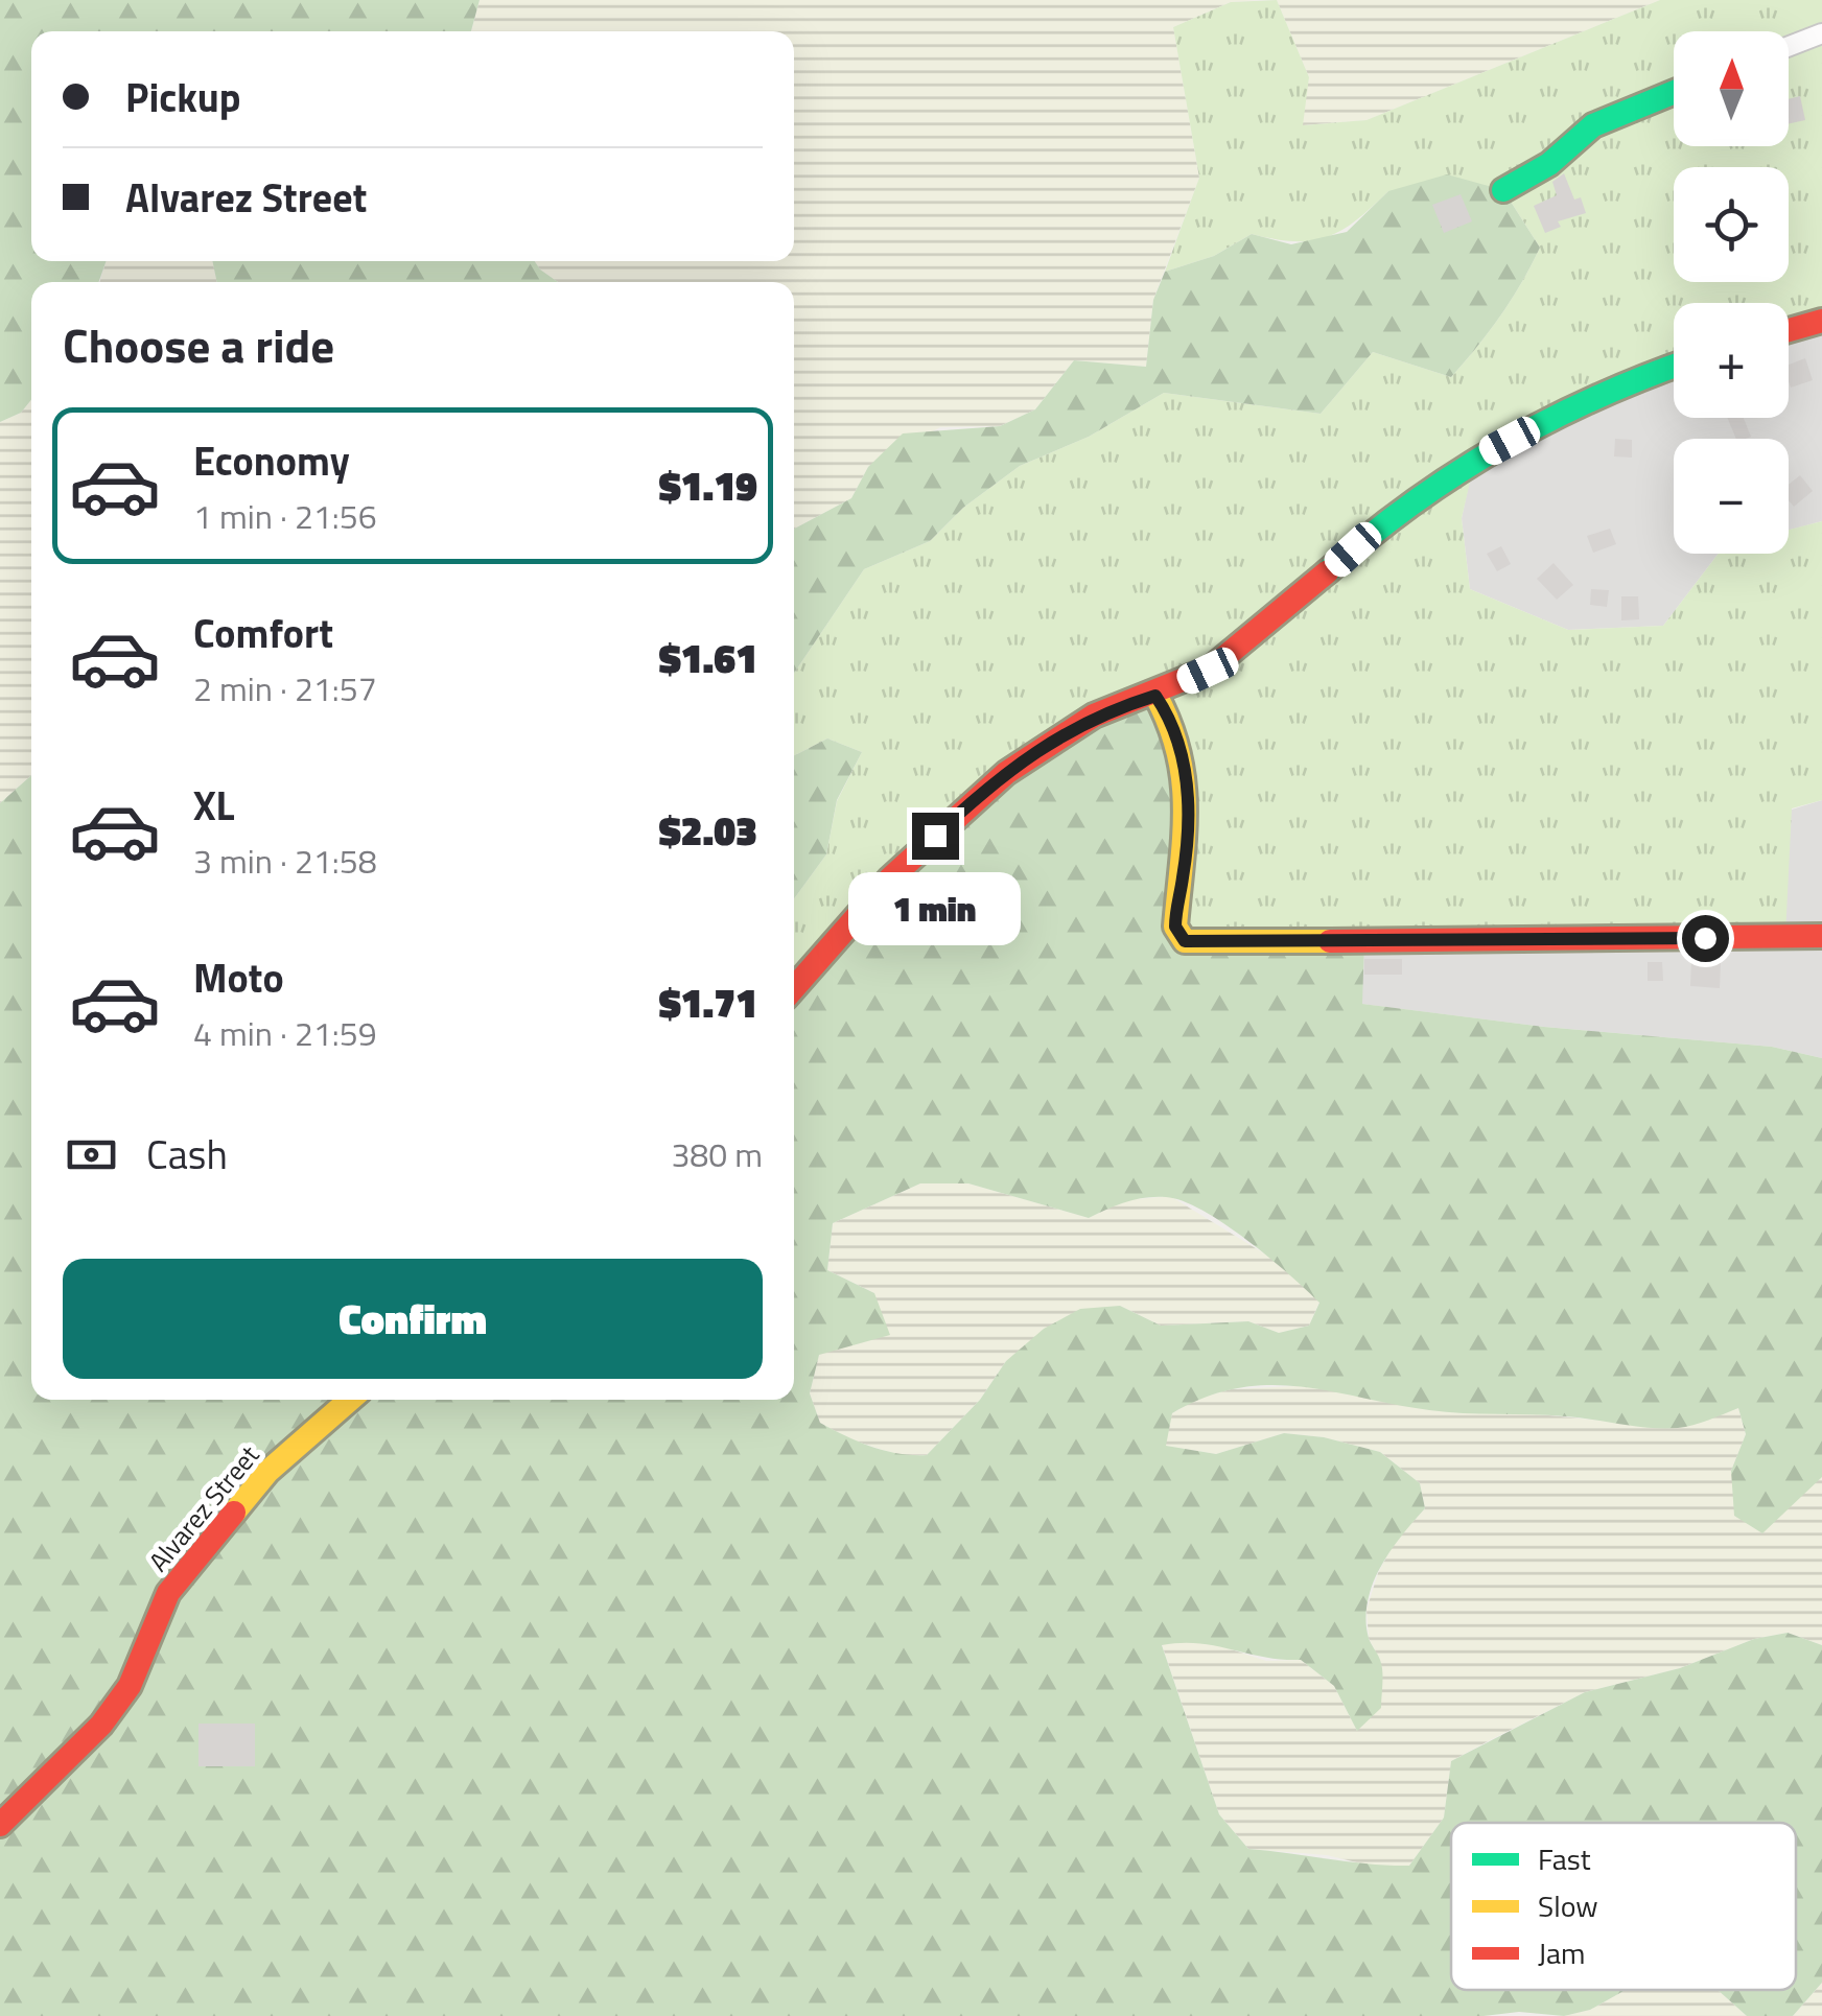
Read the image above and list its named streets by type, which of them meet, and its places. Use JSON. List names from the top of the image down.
{
  "streets": {
    "street": ["Alvarez Street"]
  },
  "legend": ["Fast", "Slow", "Jam"],
  "north": "top",
  "page": {
    "map_buttons": ["+", "−"],
    "banner": ["Pickup", "Alvarez Street"],
    "heading": "Choose a ride",
    "list": [
      {
        "name": "Economy",
        "note": "1 min · 21:56",
        "value": "$1.19"
      },
      {
        "name": "Comfort",
        "note": "2 min · 21:57",
        "value": "$1.61"
      },
      {
        "name": "XL",
        "note": "3 min · 21:58",
        "value": "$2.03"
      },
      {
        "name": "Moto",
        "note": "4 min · 21:59",
        "value": "$1.71"
      }
    ],
    "bubble": "1 min",
    "pay": ["Cash", "380 m"],
    "buttons": "Confirm"
  }
}
